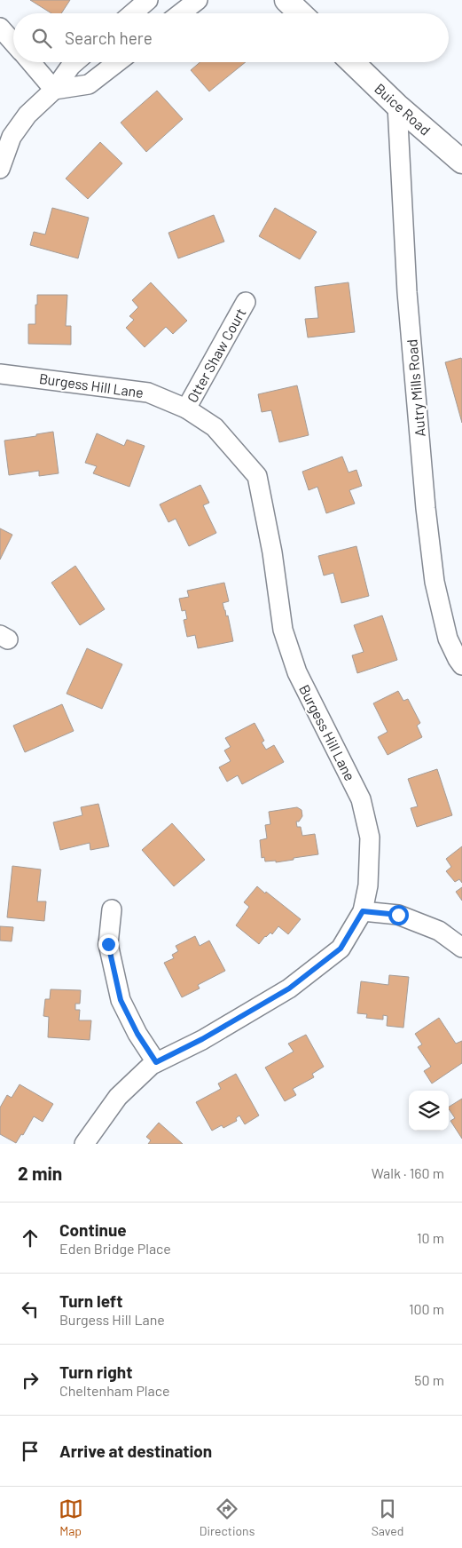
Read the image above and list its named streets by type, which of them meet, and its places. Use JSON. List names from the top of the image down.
{
  "streets": {
    "street": [
      "Buice Road",
      "Otter Shaw Court",
      "Burgess Hill Lane",
      "Autry Mills Road"
    ]
  },
  "crossings": [
    ["Buice Road", "Autry Mills Road"],
    ["Otter Shaw Court", "Burgess Hill Lane"]
  ],
  "page": {
    "search": "Search here",
    "heading": ["2 min", "Walk · 160 m"],
    "list": [
      ["Continue", "Eden Bridge Place", "10 m"],
      ["Turn left", "Burgess Hill Lane", "100 m"],
      ["Turn right", "Cheltenham Place", "50 m"],
      "Arrive at destination"
    ],
    "nav": ["Map", "Directions", "Saved"]
  }
}
